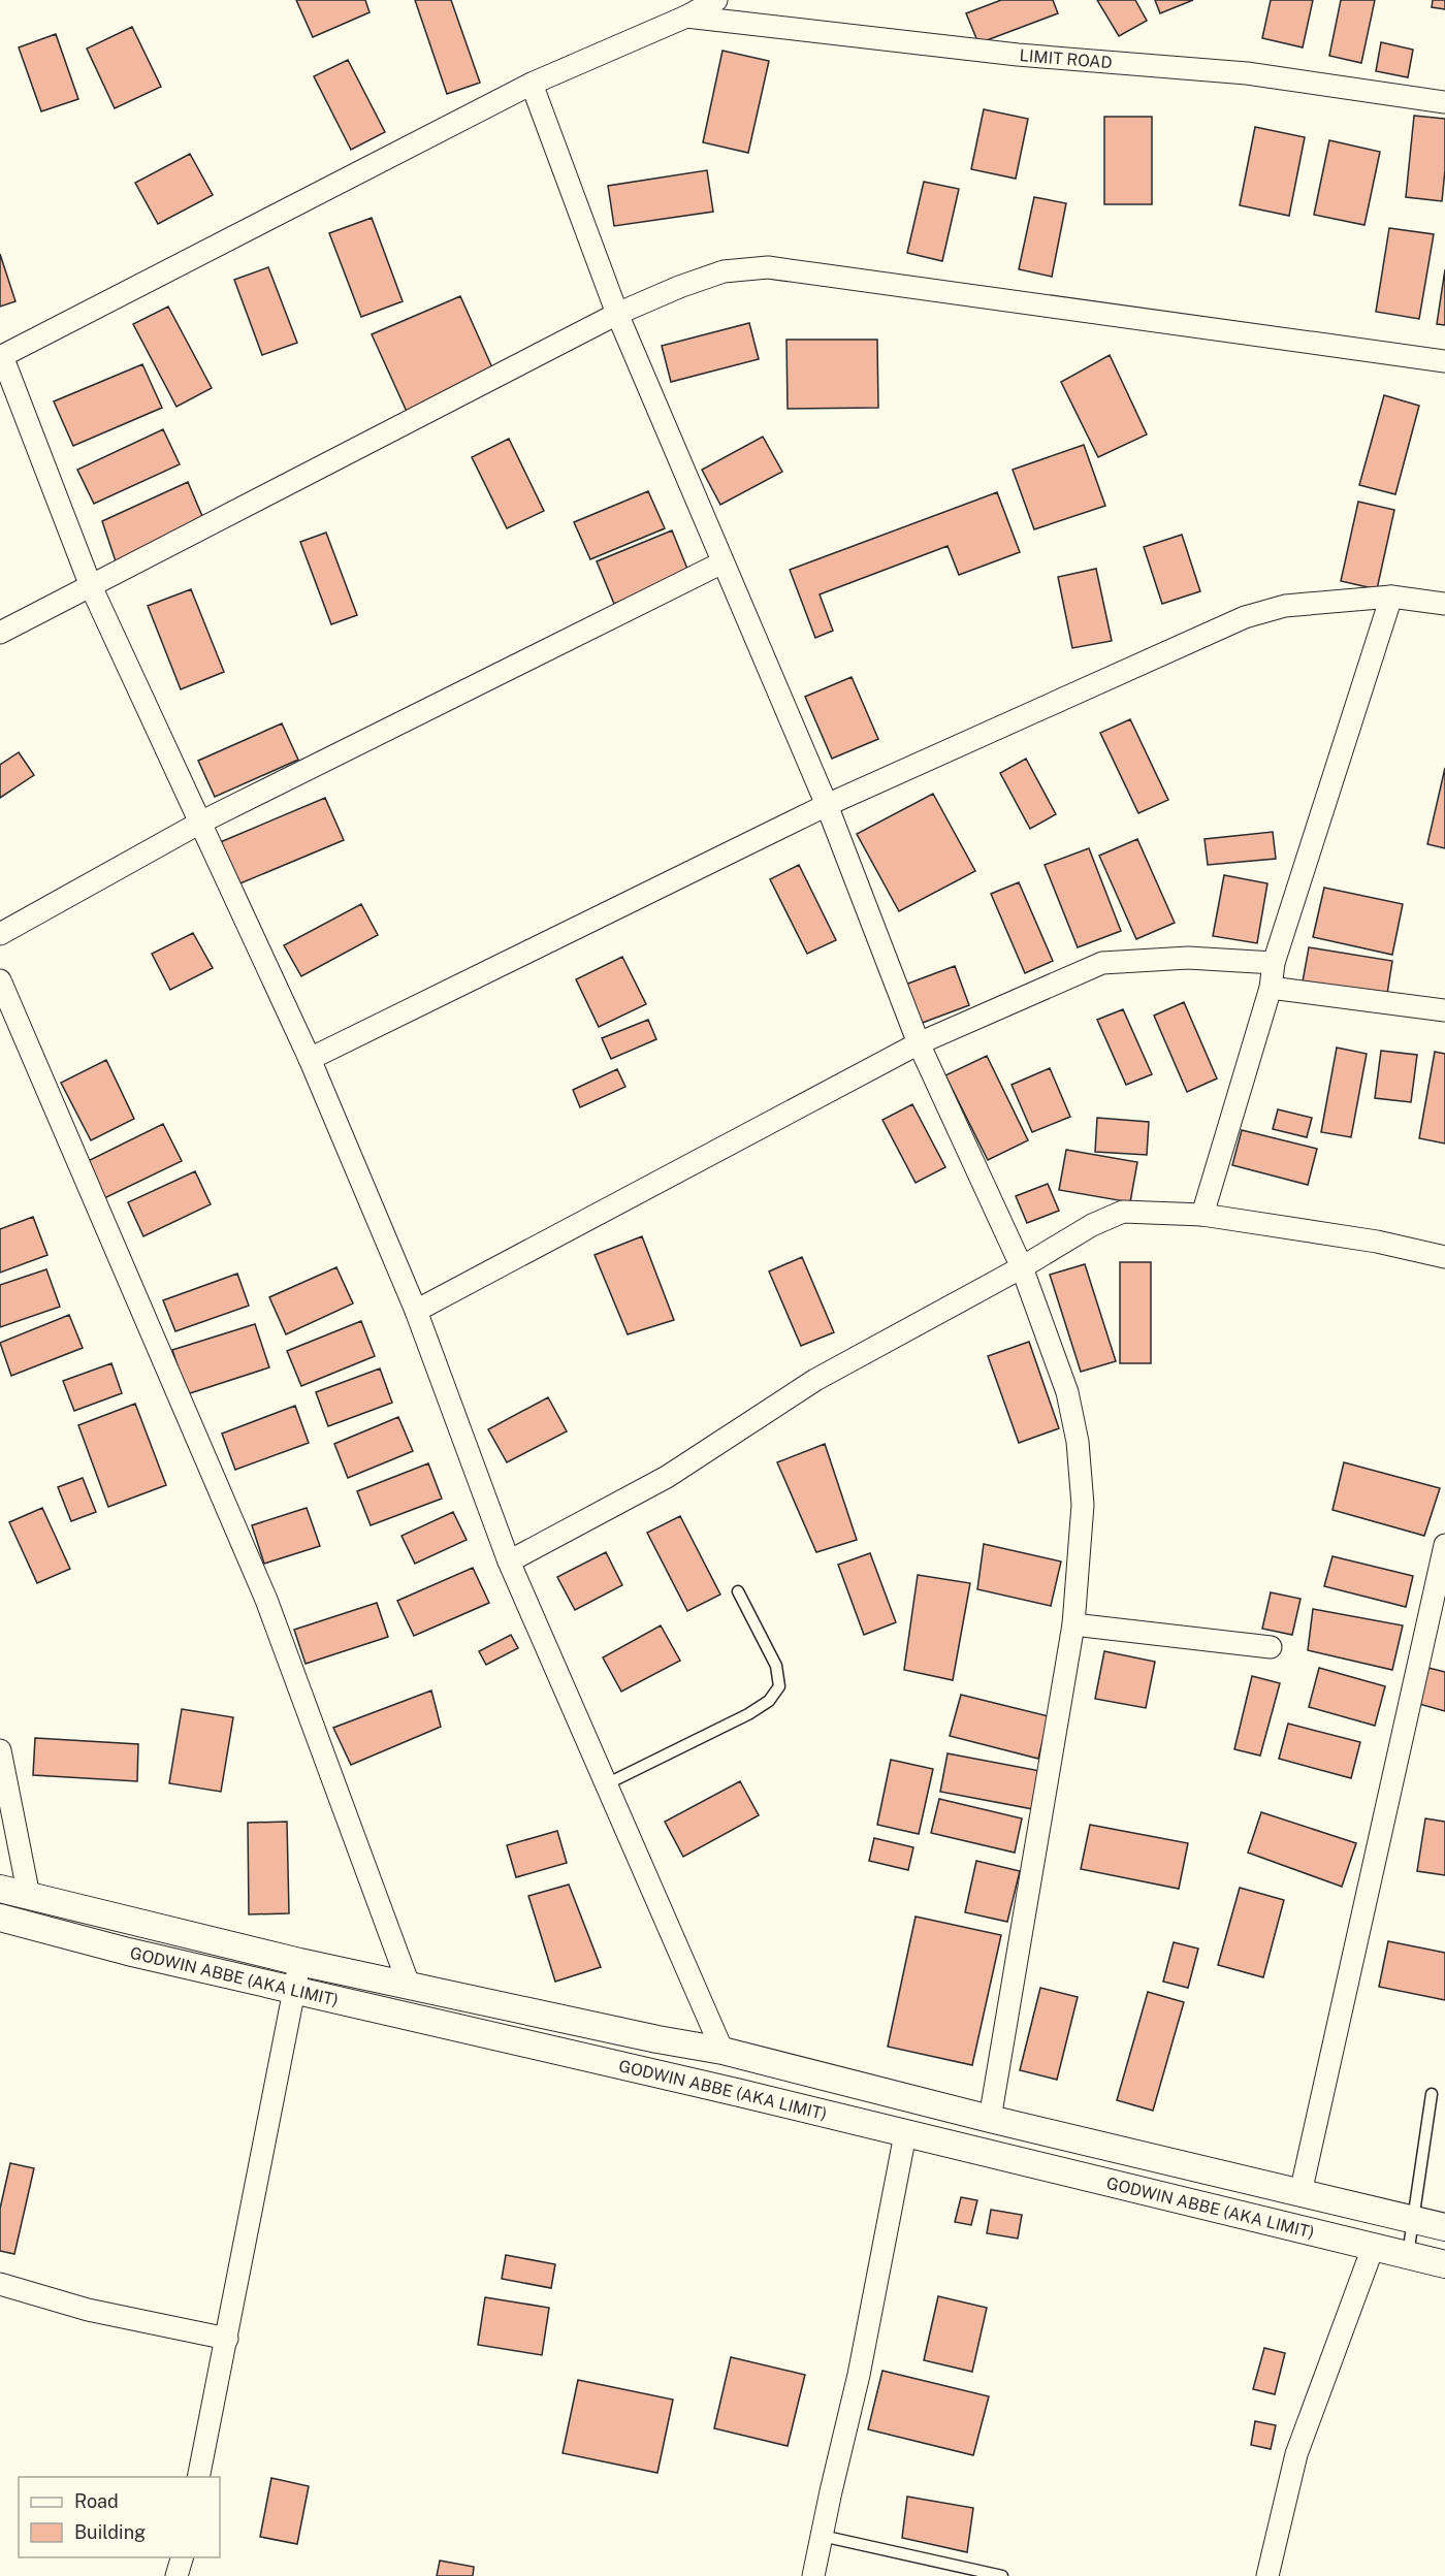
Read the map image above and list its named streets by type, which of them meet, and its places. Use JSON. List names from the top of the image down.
{
  "streets": {
    "street": ["LIMIT ROAD", "GODWIN ABBE (AKA LIMIT)"]
  },
  "legend": ["Road", "Building"]
}
